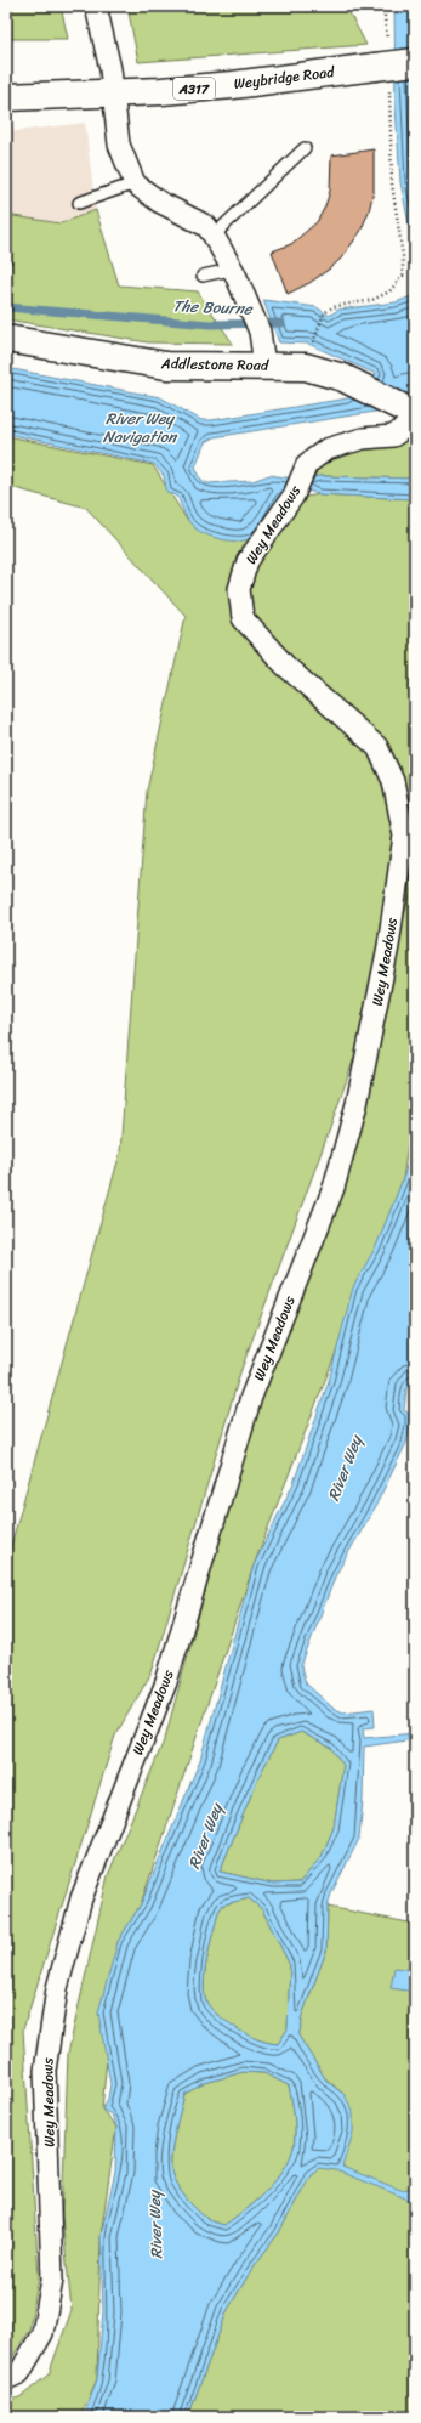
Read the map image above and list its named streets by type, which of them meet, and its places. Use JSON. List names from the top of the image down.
{
  "streets": {
    "street": [
      "Weybridge Road",
      "A317",
      "Addlestone Road",
      "Wey Meadows"
    ]
  },
  "crossings": [
    ["Addlestone Road", "Wey Meadows"]
  ],
  "water": ["The Bourne", "River Wey Navigation", "River Wey"]
}
